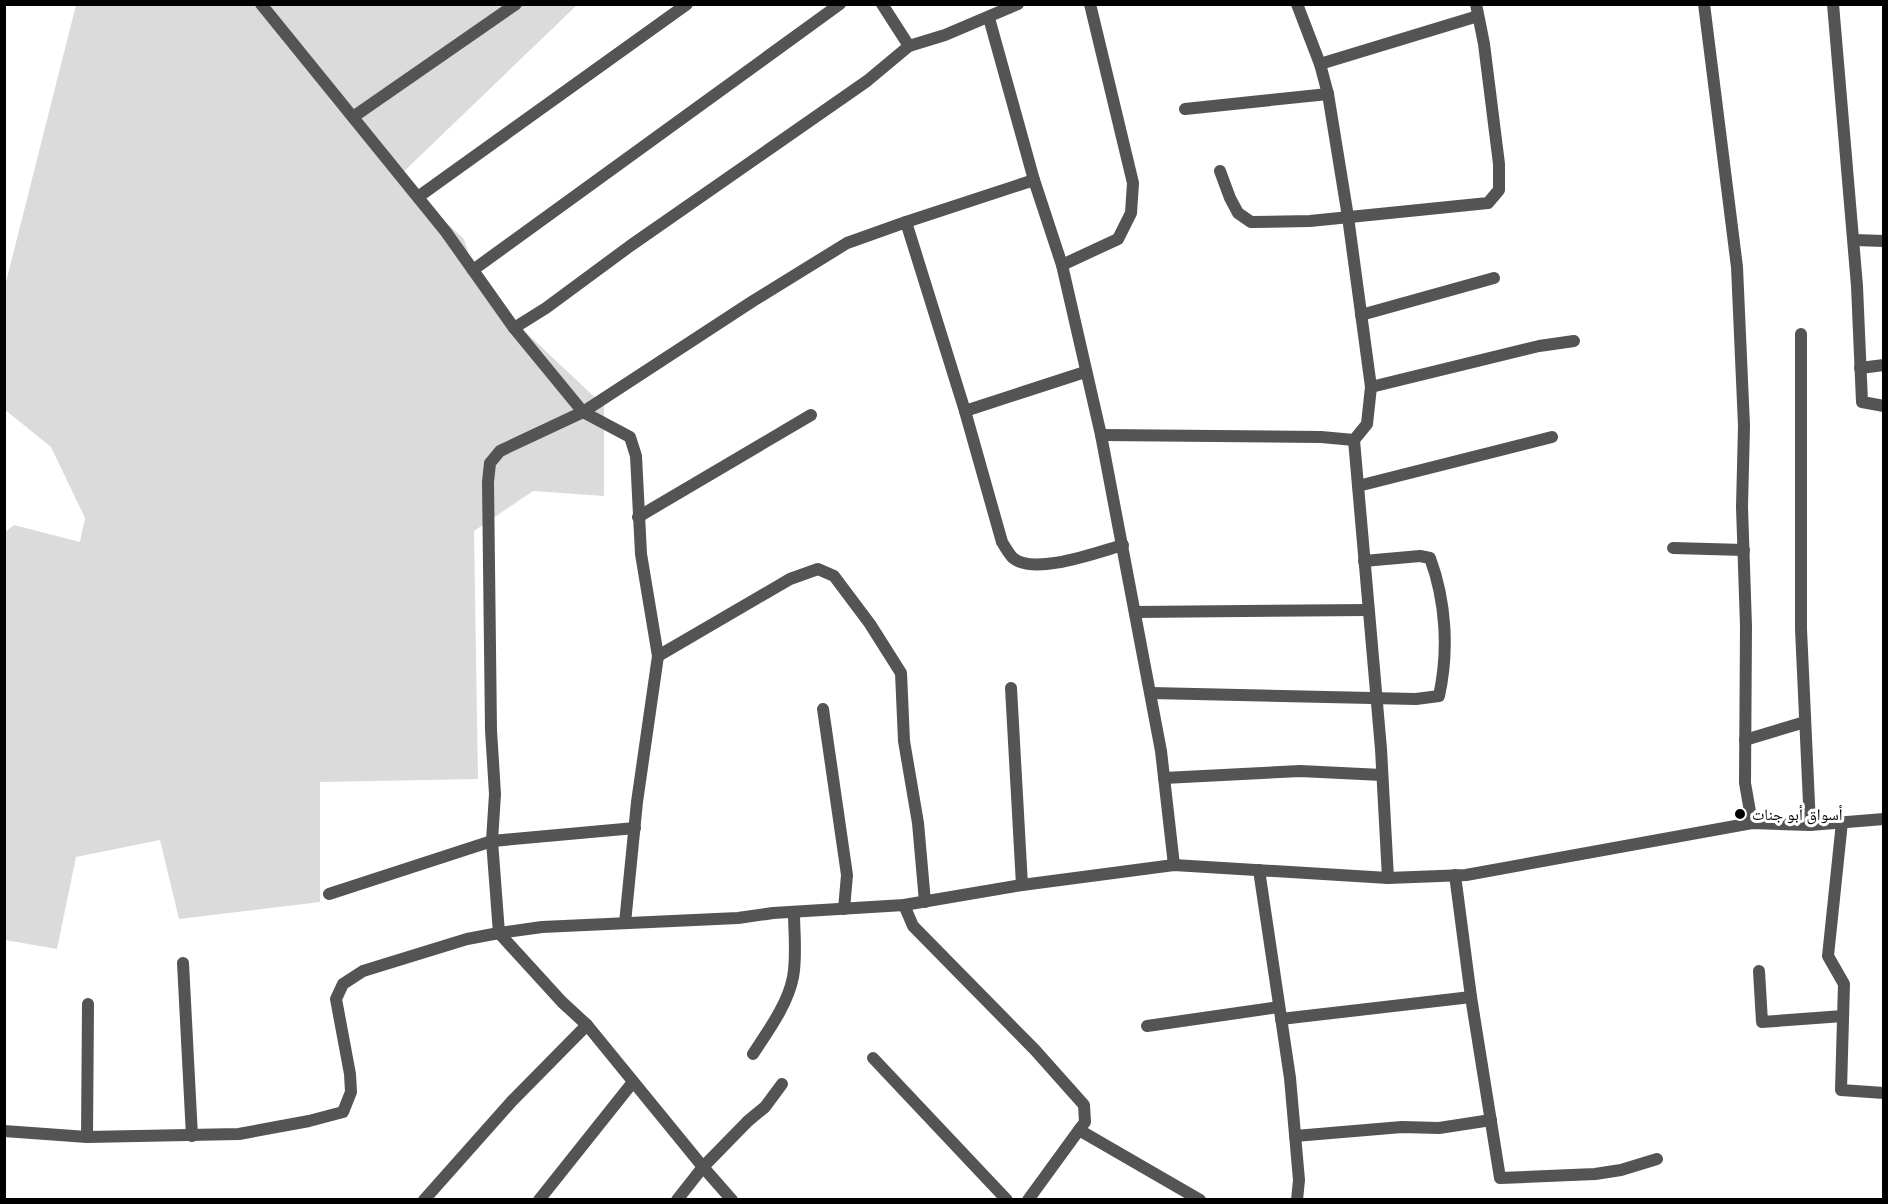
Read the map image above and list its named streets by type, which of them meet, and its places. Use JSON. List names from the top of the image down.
{
  "places": ["أسواق أبو جنات"]
}
